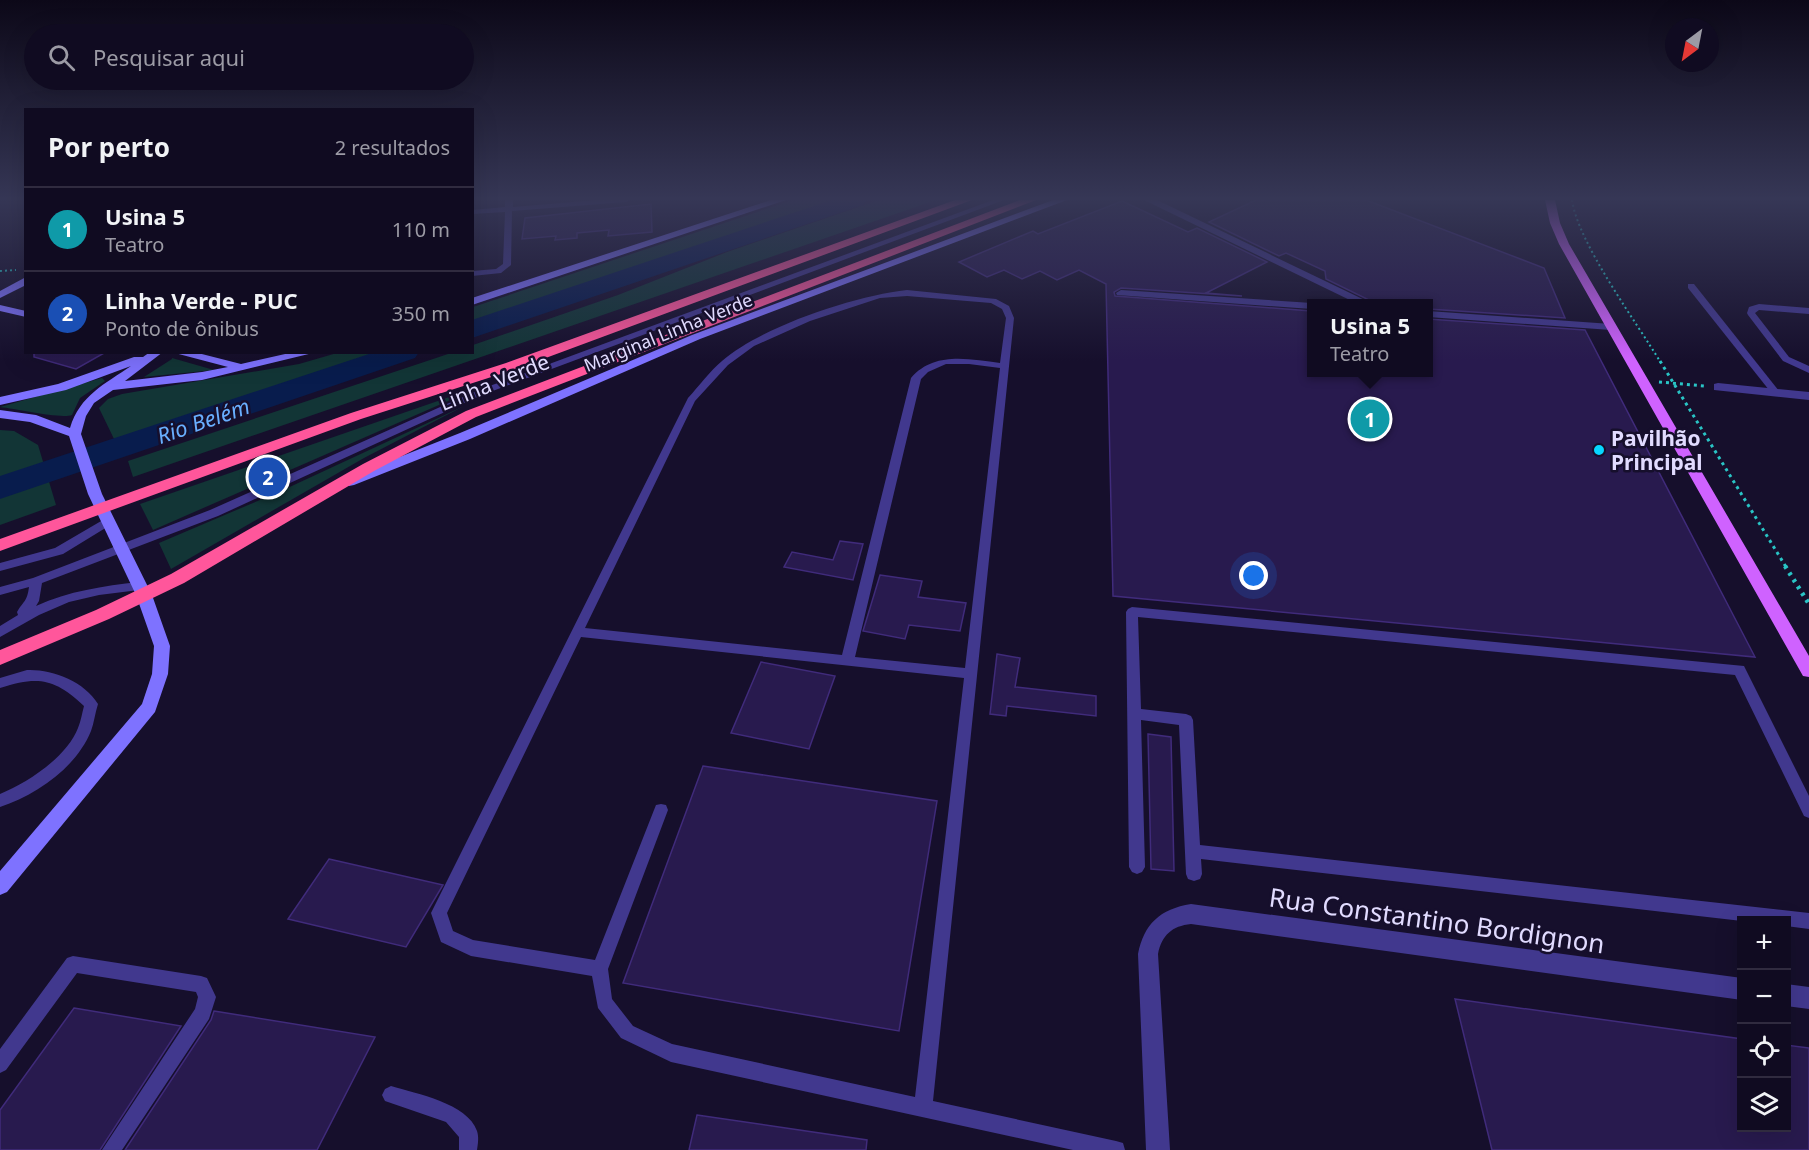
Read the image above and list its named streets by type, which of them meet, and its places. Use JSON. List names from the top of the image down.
{
  "streets": {
    "highway": ["Linha Verde"],
    "main road": ["Marginal Linha Verde"],
    "street": ["Rua Constantino Bordignon"]
  },
  "crossings": [
    ["Marginal Linha Verde", "Linha Verde"]
  ],
  "water": ["Rio Belém"],
  "places": ["Pavilhão Principal"],
  "north": "bottom left",
  "page": {
    "search": "Pesquisar aqui",
    "heading": ["Por perto", "2 resultados"],
    "list": [
      {
        "mark": "1",
        "name": "Usina 5",
        "note": "Teatro",
        "value": "110 m"
      },
      {
        "mark": "2",
        "name": "Linha Verde - PUC",
        "note": "Ponto de ônibus",
        "value": "350 m"
      }
    ],
    "popup": ["Usina 5", "Teatro"],
    "pins": ["1", "2"],
    "map_buttons": ["+", "−"]
  }
}
